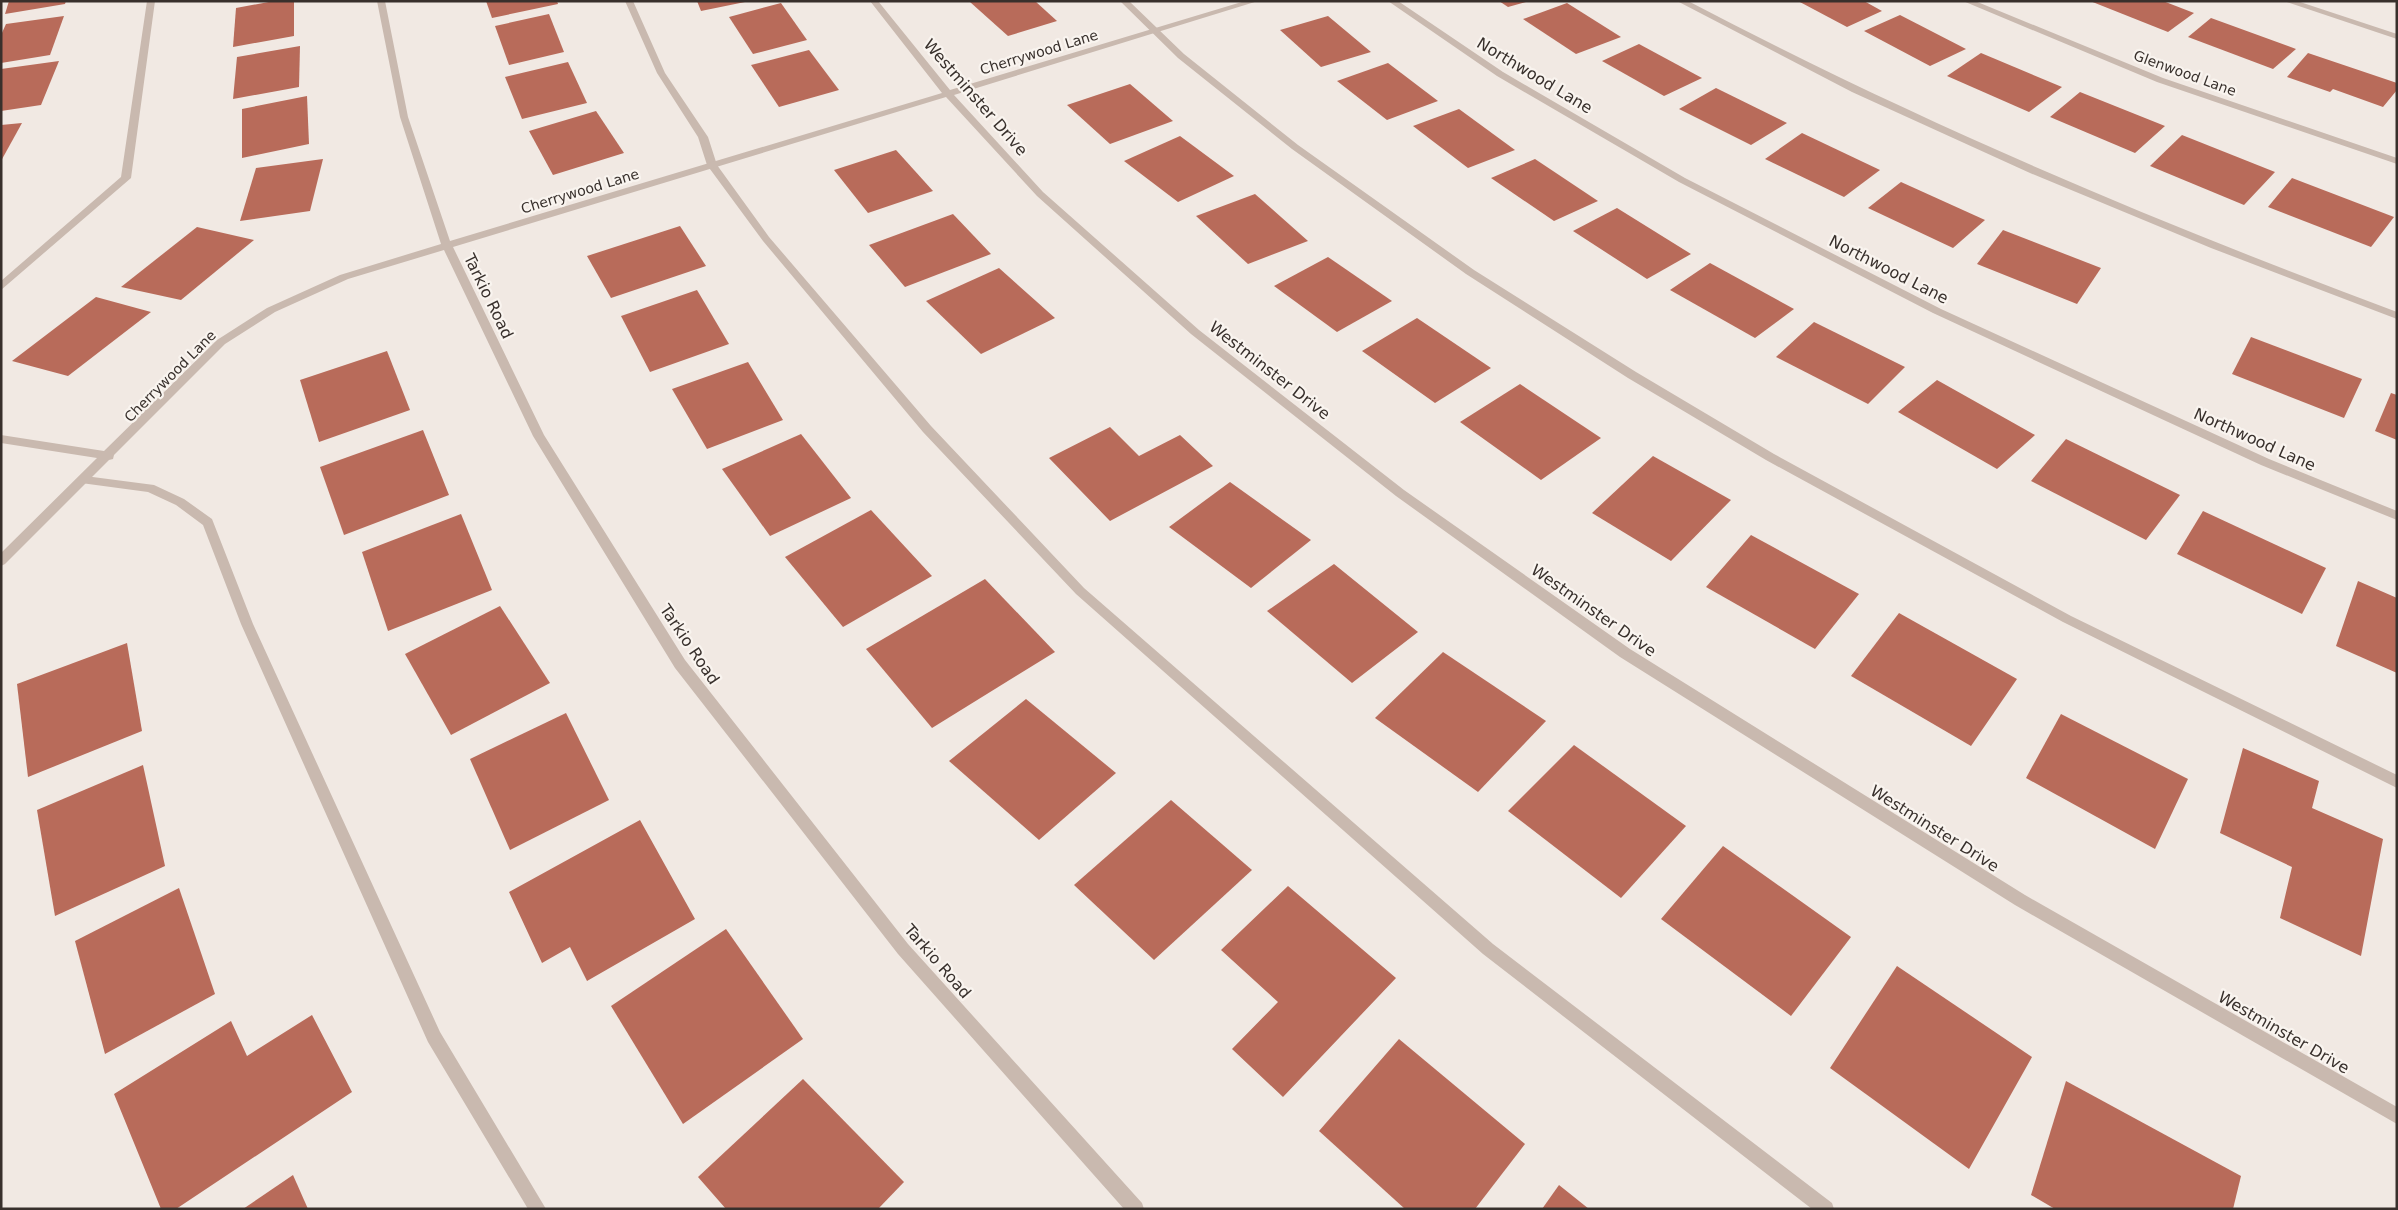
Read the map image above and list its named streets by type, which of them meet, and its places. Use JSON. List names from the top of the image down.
{
  "streets": {
    "street": [
      "Cherrywood Lane",
      "Glenwood Lane",
      "Northwood Lane",
      "Westminster Drive",
      "Tarkio Road"
    ]
  },
  "crossings": [
    ["Cherrywood Lane", "Westminster Drive"],
    ["Cherrywood Lane", "Tarkio Road"]
  ]
}
